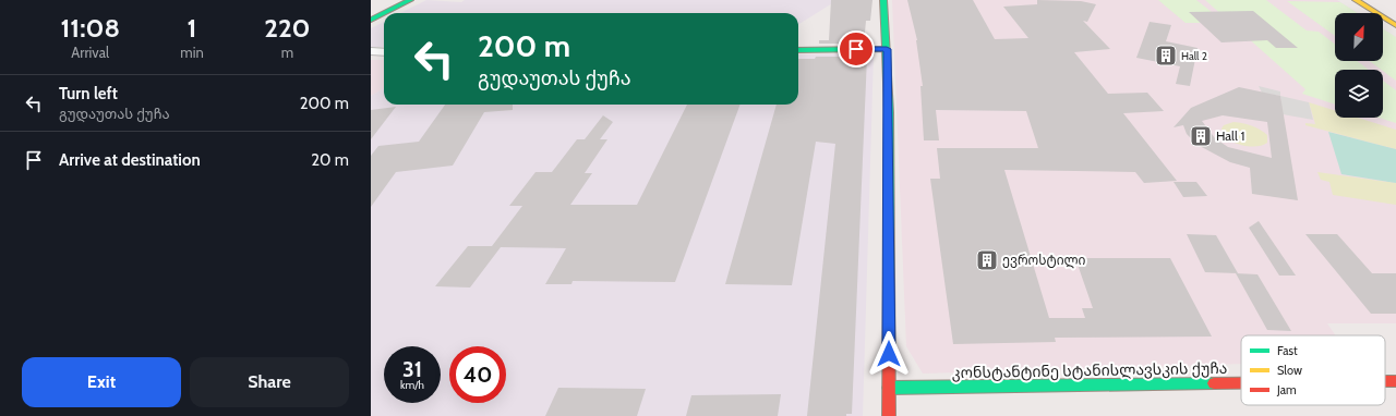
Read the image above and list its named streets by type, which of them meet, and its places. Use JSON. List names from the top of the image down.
{
  "streets": {
    "street": ["კონსტანტინე სტანისლავსკის ქუჩა"]
  },
  "places": {
    "building": ["Hall 2", "Hall 1", "ევროსტილი"]
  },
  "legend": ["Fast", "Slow", "Jam"],
  "north": "top right",
  "page": {
    "eta": [
      "11:08",
      "Arrival",
      "1",
      "min",
      "220",
      "m"
    ],
    "turn": ["200 m", "გუდაუთას ქუჩა"],
    "list": [
      {
        "name": "Turn left",
        "note": "გუდაუთას ქუჩა",
        "value": "200 m"
      },
      {
        "name": "Arrive at destination",
        "value": "20 m"
      }
    ],
    "speed": "31 km/h",
    "limit": "40",
    "buttons": ["Exit", "Share"]
  }
}
